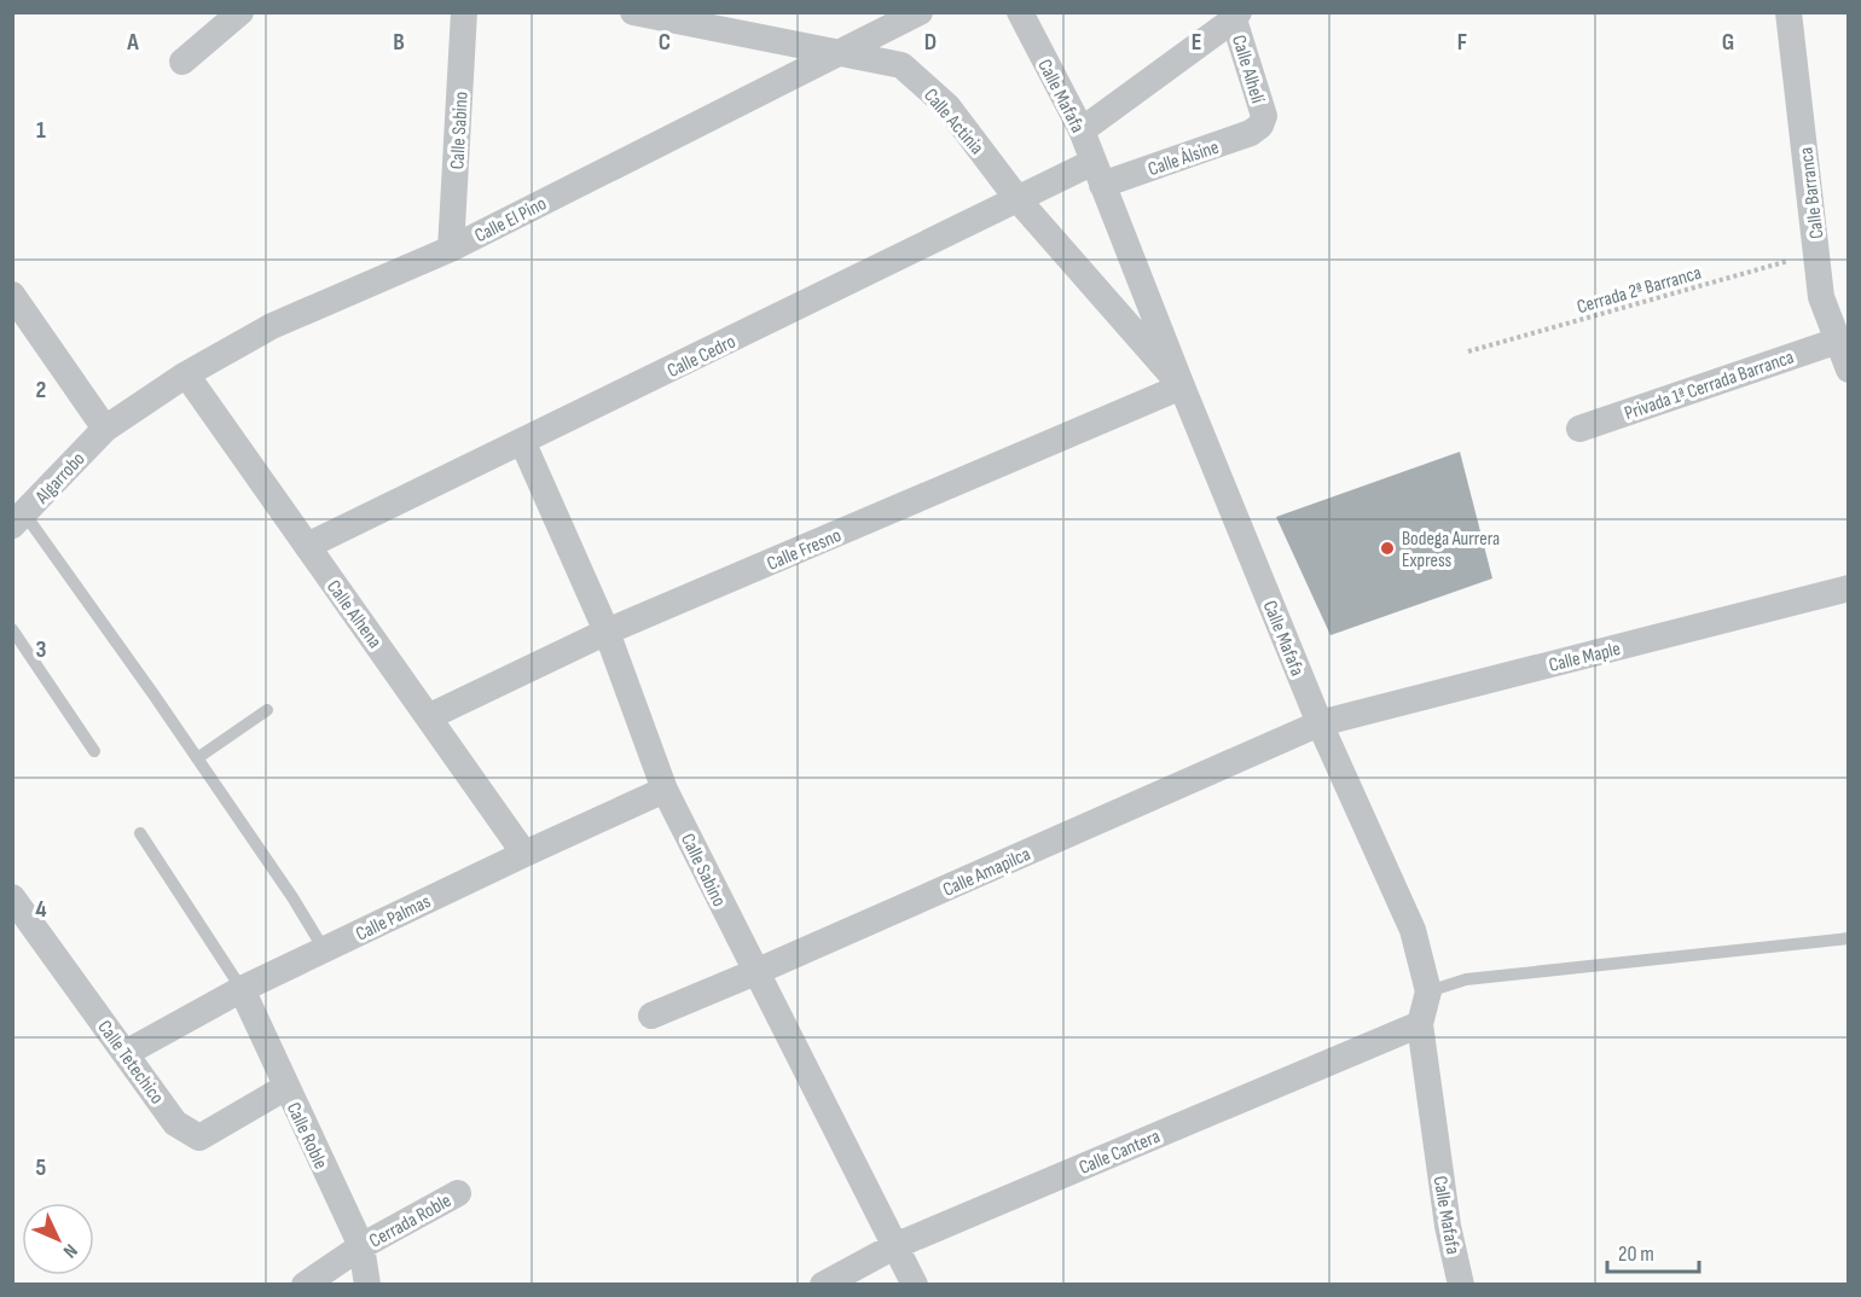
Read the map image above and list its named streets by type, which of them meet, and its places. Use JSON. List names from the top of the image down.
{
  "streets": {
    "street": [
      "Calle Alhelí",
      "Calle Mafafa",
      "Calle Actinia",
      "Calle Sabino",
      "Calle Álsine",
      "Calle Barranca",
      "Calle El Pino",
      "Calle Cedro",
      "Privada 1ª Cerrada Barranca",
      "Algarrobo",
      "Calle Fresno",
      "Calle Alhena",
      "Calle Maple",
      "Calle Amapilca",
      "Calle Palmas",
      "Calle Tetechico",
      "Calle Roble",
      "Calle Cantera",
      "Cerrada Roble"
    ],
    "path": ["Cerrada 2ª Barranca"]
  },
  "crossings": [
    ["Calle Alhelí", "Calle Álsine"],
    ["Calle Mafafa", "Calle Actinia"],
    ["Calle Mafafa", "Calle Álsine"],
    ["Calle Mafafa", "Calle Cedro"],
    ["Calle Mafafa", "Calle Fresno"],
    ["Calle Mafafa", "Calle Maple"],
    ["Calle Mafafa", "Calle Amapilca"],
    ["Calle Mafafa", "Calle Cantera"],
    ["Calle Actinia", "Calle El Pino"],
    ["Calle Actinia", "Calle Cedro"],
    ["Calle Actinia", "Calle Fresno"],
    ["Calle Sabino", "Calle El Pino"],
    ["Calle Sabino", "Calle Cedro"],
    ["Calle Sabino", "Calle Fresno"],
    ["Calle Sabino", "Calle Amapilca"],
    ["Calle Sabino", "Calle Palmas"],
    ["Calle Sabino", "Calle Cantera"],
    ["Calle Álsine", "Calle Cedro"],
    ["Calle Barranca", "Cerrada 2ª Barranca"],
    ["Calle Barranca", "Privada 1ª Cerrada Barranca"],
    ["Calle El Pino", "Algarrobo"],
    ["Calle El Pino", "Calle Alhena"],
    ["Calle Cedro", "Calle Alhena"],
    ["Calle Fresno", "Calle Alhena"],
    ["Calle Alhena", "Calle Palmas"],
    ["Calle Maple", "Calle Amapilca"],
    ["Calle Palmas", "Calle Tetechico"],
    ["Calle Palmas", "Calle Roble"],
    ["Calle Tetechico", "Calle Roble"],
    ["Calle Roble", "Cerrada Roble"]
  ],
  "places": ["Bodega Aurrera Express"],
  "scale_bar": "20 m",
  "north": "bottom right",
  "grid": {
    "columns": [
      "A",
      "B",
      "C",
      "D",
      "E",
      "F",
      "G"
    ],
    "rows": [
      "1",
      "2",
      "3",
      "4",
      "5"
    ]
  }
}
